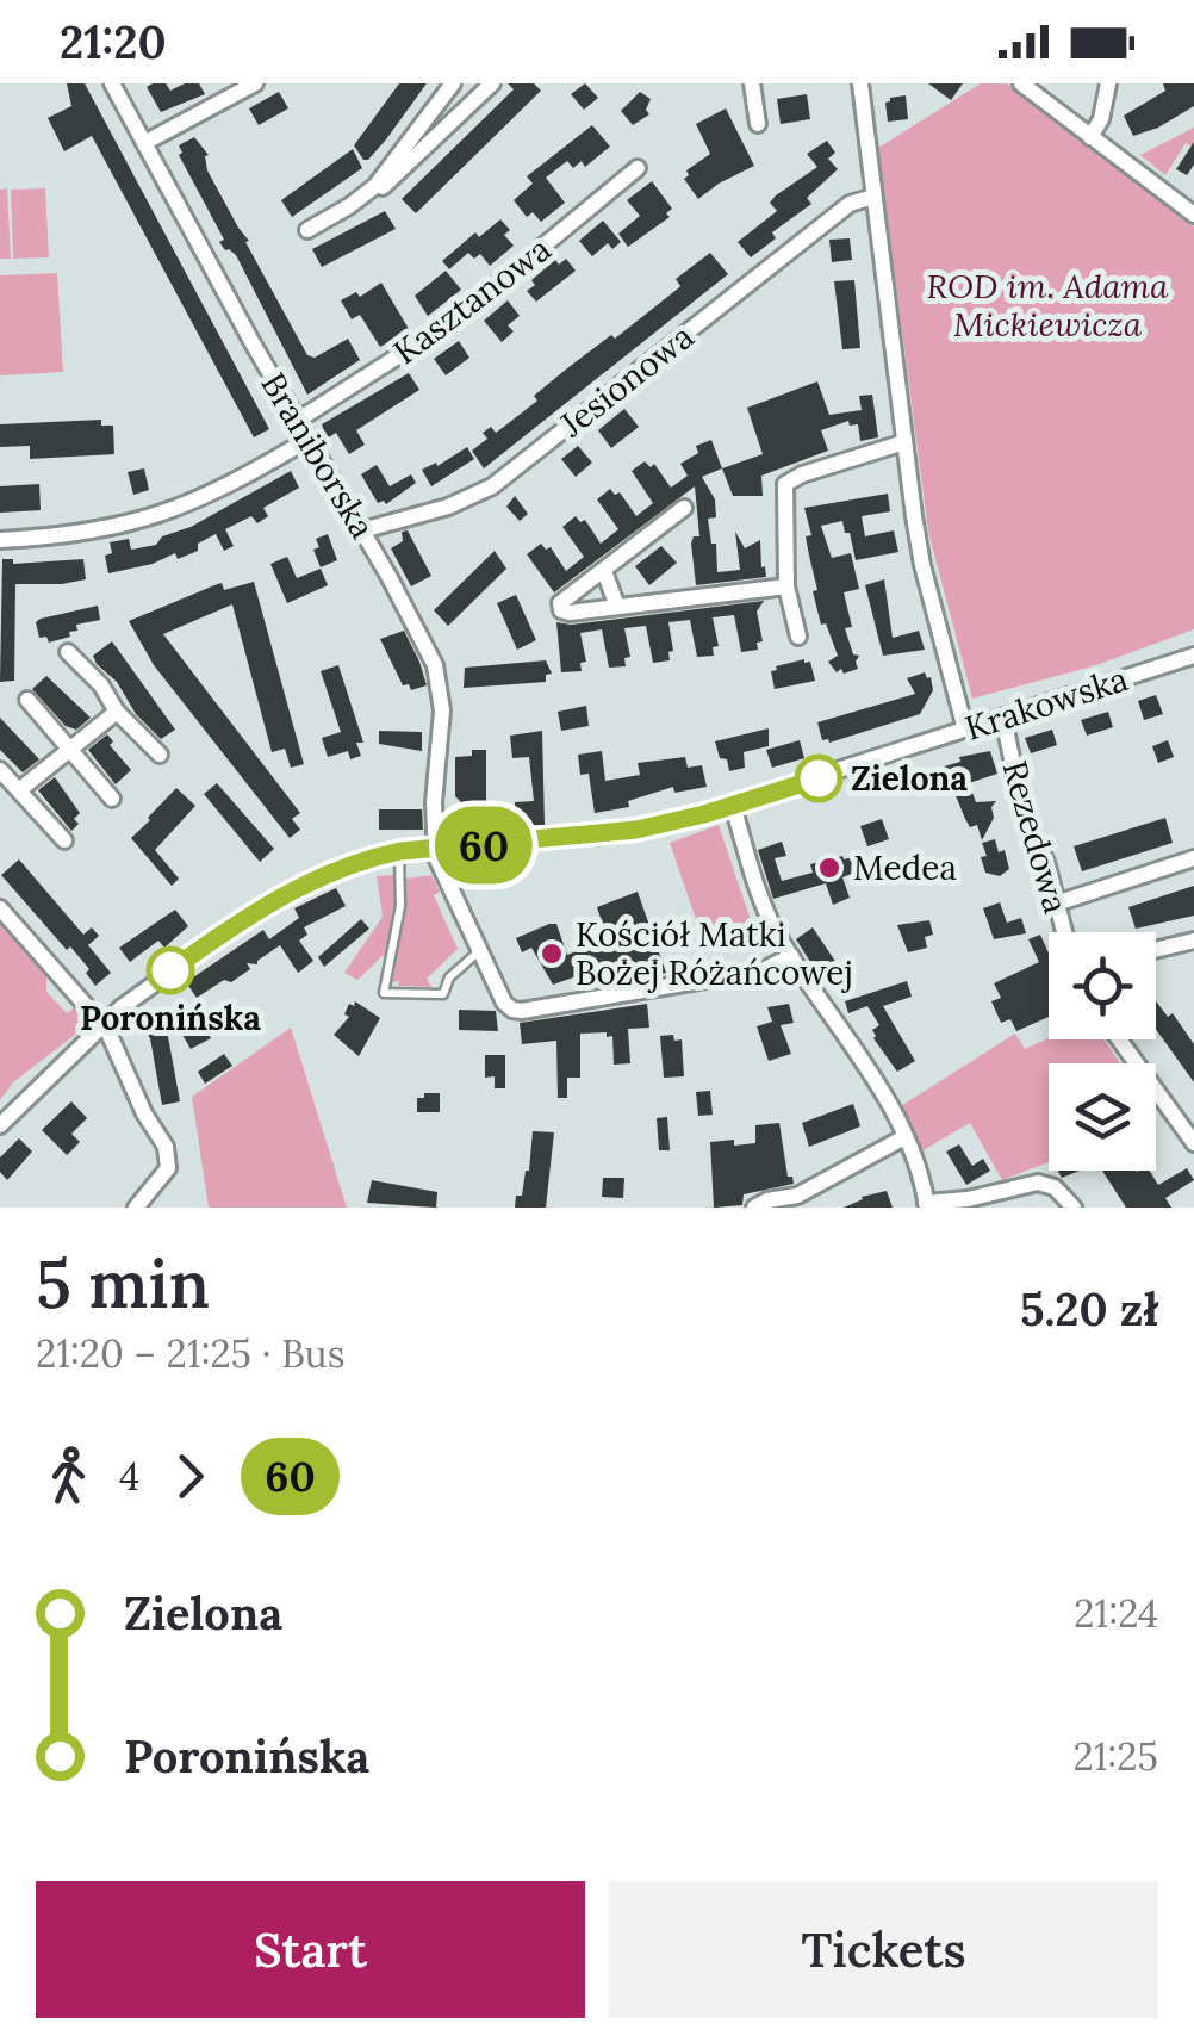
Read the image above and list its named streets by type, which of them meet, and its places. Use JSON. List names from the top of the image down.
{
  "streets": {
    "street": [
      "Kasztanowa",
      "Jesionowa",
      "Braniborska",
      "Krakowska",
      "Rezedowa"
    ]
  },
  "crossings": [
    ["Kasztanowa", "Braniborska"],
    ["Jesionowa", "Braniborska"],
    ["Braniborska", "Krakowska"],
    ["Krakowska", "Rezedowa"]
  ],
  "parks": ["ROD im. Adama Mickiewicza"],
  "places": [
    "Zielona",
    "Medea",
    "Kościół Matki Bożej Różańcowej",
    "Poronińska"
  ],
  "lines": ["bus line 60"],
  "page": {
    "status": "21:20",
    "on_map": "60",
    "heading": ["5 min", "21:20 – 21:25 · Bus", "5.20 zł"],
    "legs": ["4", "60"],
    "list": [
      {
        "name": "Zielona",
        "value": "21:24"
      },
      {
        "name": "Poronińska",
        "value": "21:25"
      }
    ],
    "buttons": ["Start", "Tickets"]
  }
}
